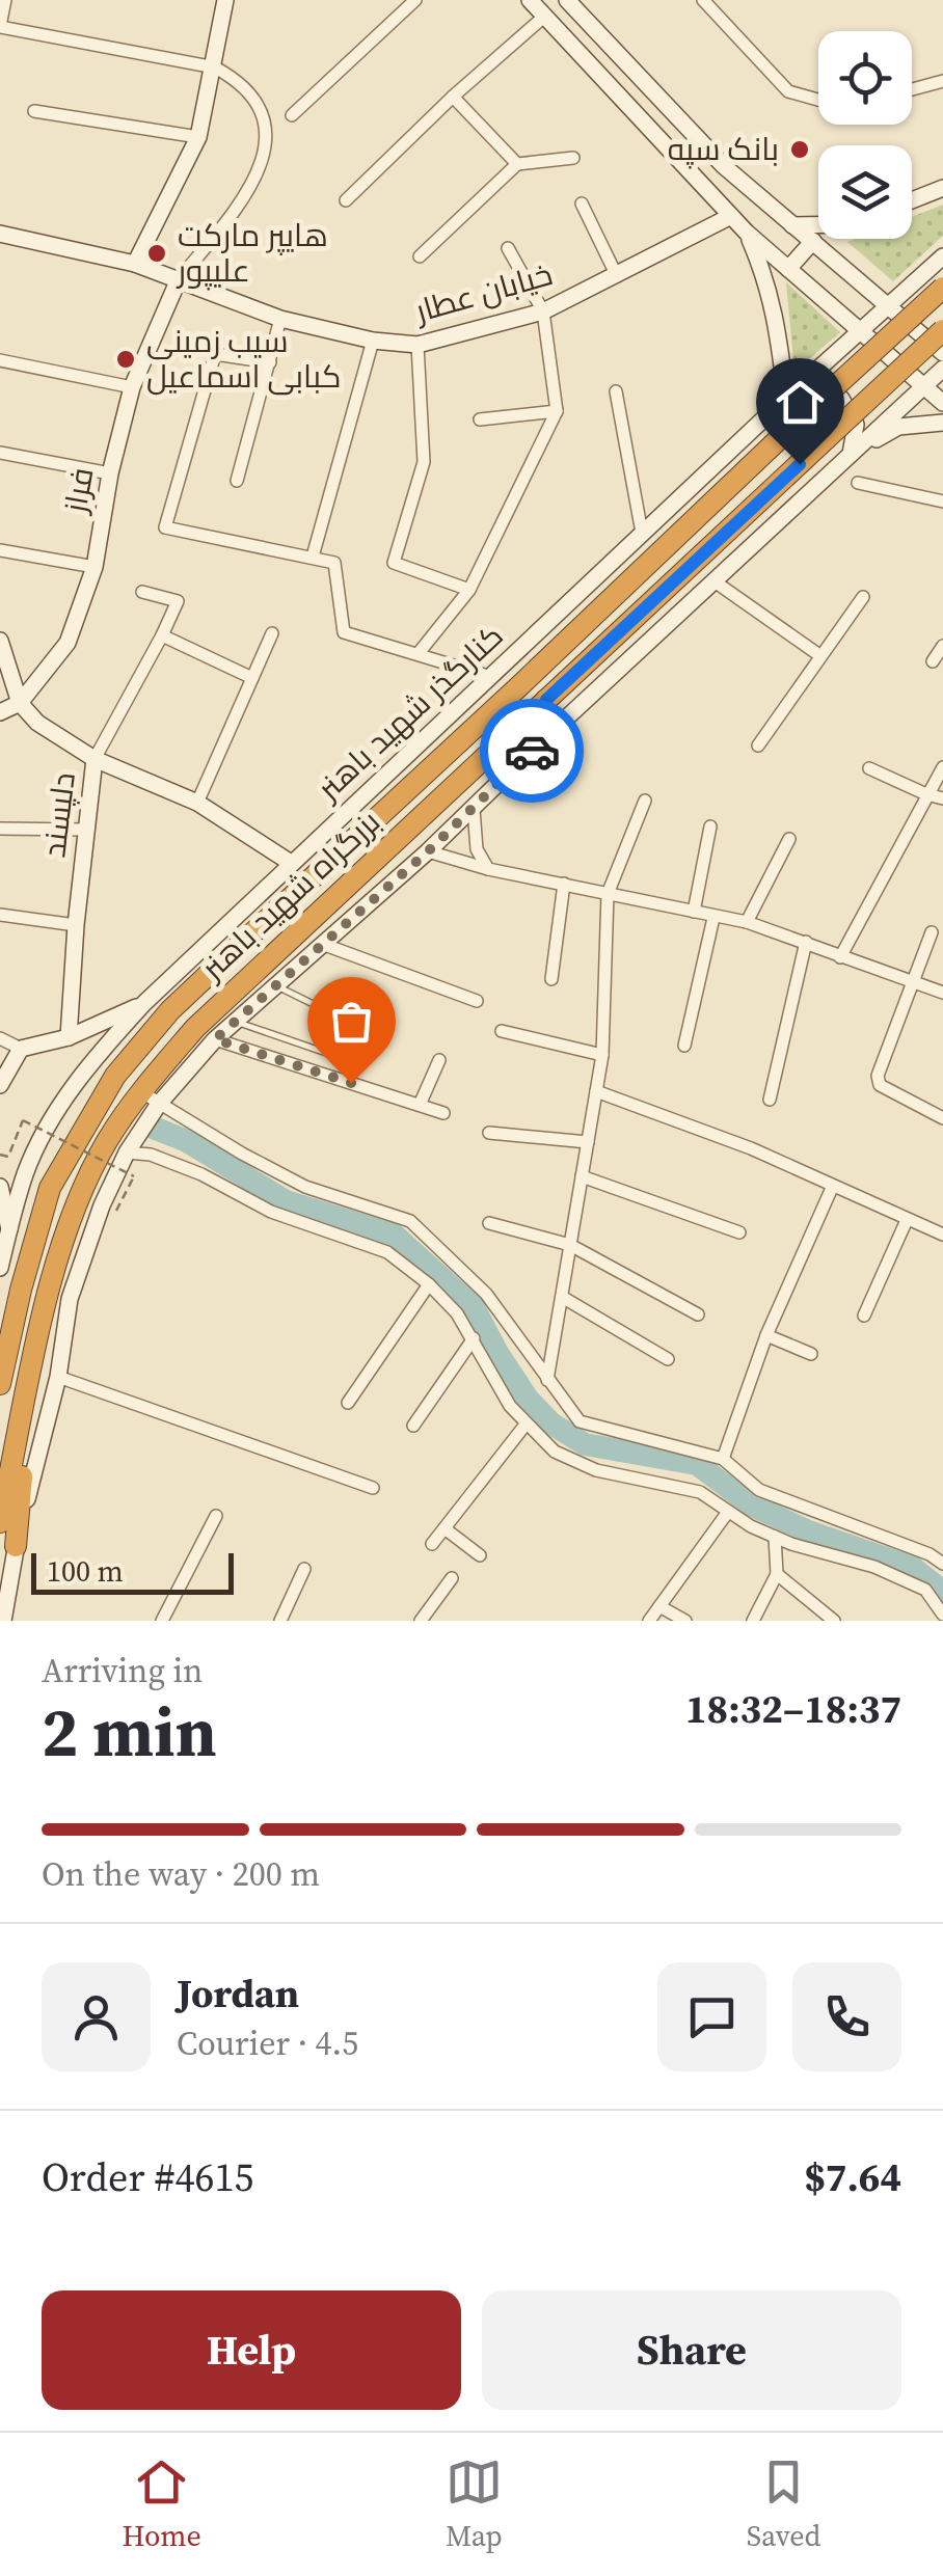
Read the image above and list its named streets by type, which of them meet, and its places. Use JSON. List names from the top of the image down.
{
  "streets": {
    "highway": ["بزرگراه شهید باهنر"],
    "main road": [
      "خیابان عطار",
      "فراز",
      "کنارگذر شهید باهنر",
      "دلپسند"
    ]
  },
  "crossings": [
    ["خیابان عطار", "فراز"],
    ["فراز", "دلپسند"]
  ],
  "places": ["بانک سپه", "هایپر مارکت علیپور", "سیب زمینی کبابی اسماعیل"],
  "scale_bar": "100 m",
  "page": {
    "scale": "100 m",
    "heading": ["2 min", "Arriving in", "18:32–18:37"],
    "panel": [
      "Jordan",
      "Courier · 4.5",
      "Order #4615",
      "$7.64"
    ],
    "bar": "On the way · 200 m",
    "buttons": ["Help", "Share"],
    "tabs": ["Home", "Map", "Saved"]
  }
}
